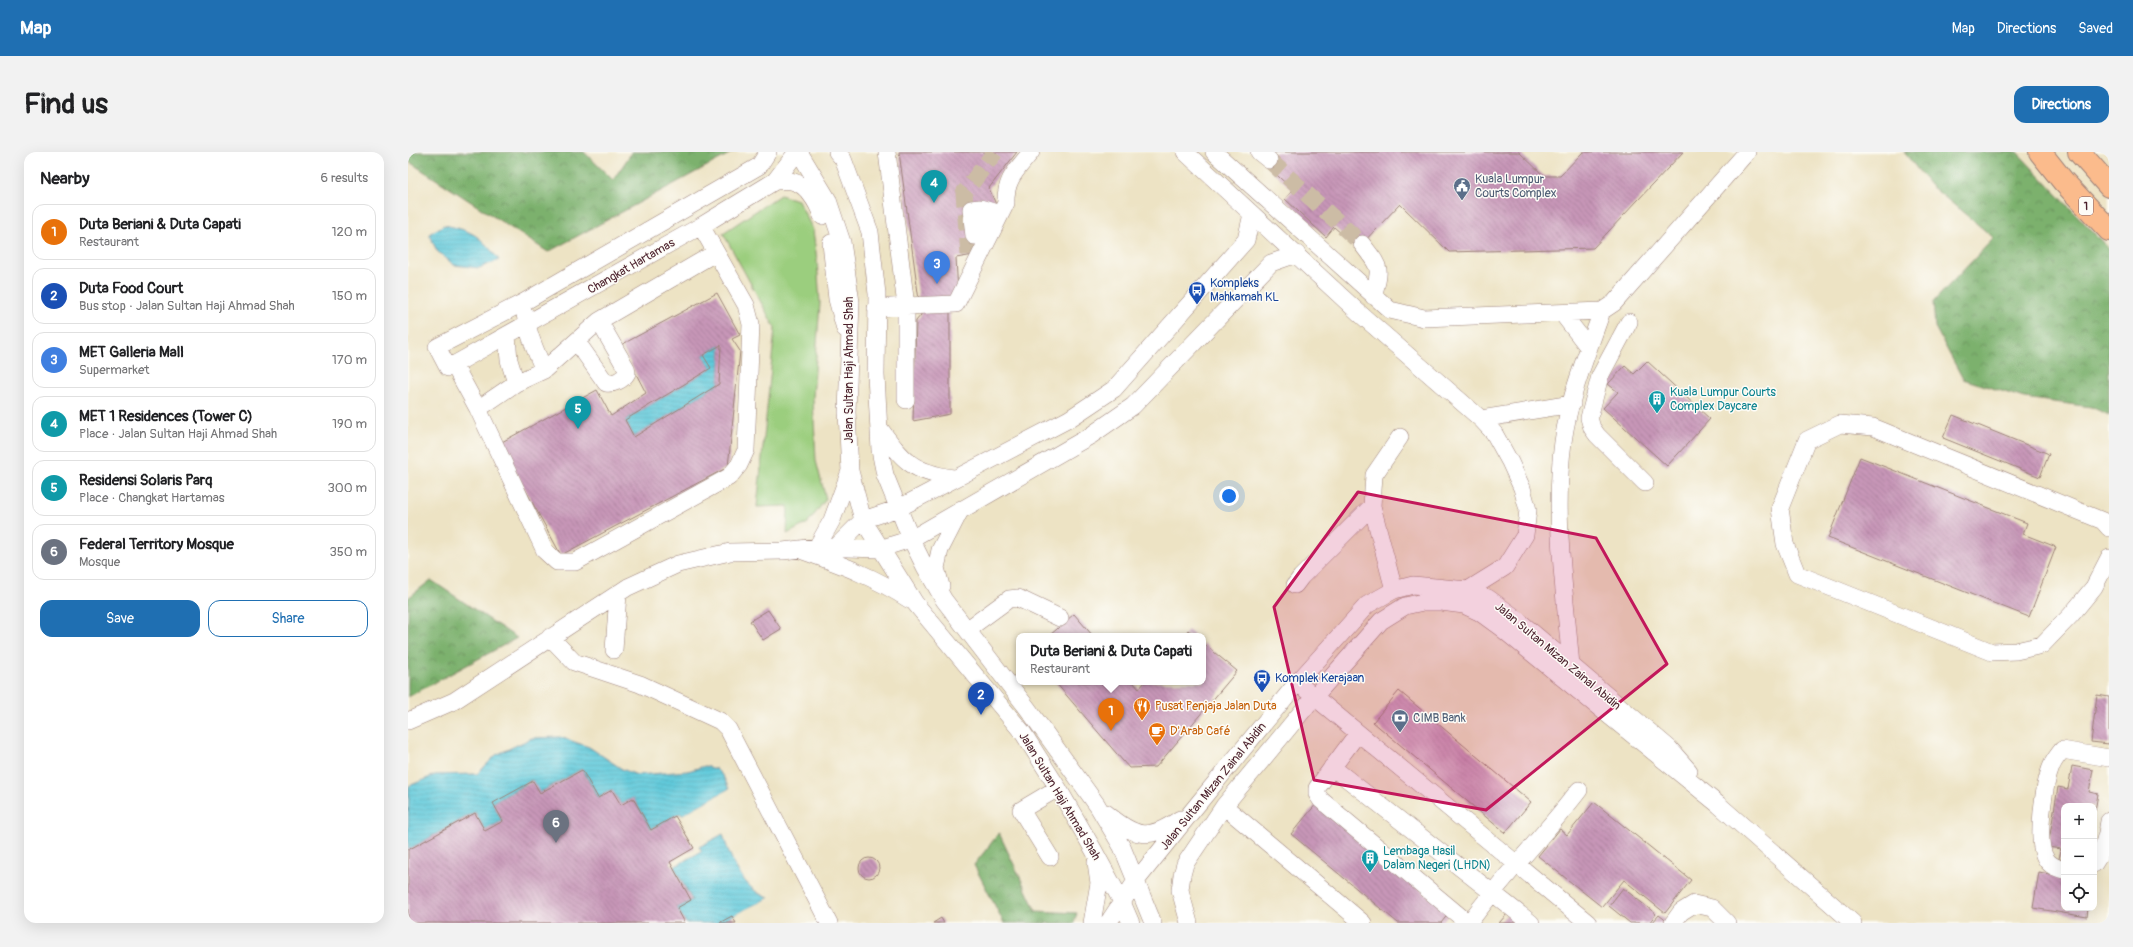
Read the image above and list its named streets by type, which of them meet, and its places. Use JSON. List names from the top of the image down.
{
  "streets": {
    "highway": ["1"],
    "street": ["Changkat Hartamas", "Jalan Sultan Haji Ahmad Shah", "Jalan Sultan Mizan Zainal Abidin"]
  },
  "crossings": [
    ["Changkat Hartamas", "Jalan Sultan Haji Ahmad Shah"],
    ["Jalan Sultan Haji Ahmad Shah", "Jalan Sultan Mizan Zainal Abidin"]
  ],
  "places": {
    "public building": ["Kuala Lumpur Courts Complex"],
    "bus stop": ["Kompleks Mahkamah KL", "Komplek Kerajaan"],
    "building": ["Kuala Lumpur Courts Complex Daycare", "Lembaga Hasil Dalam Negeri (LHDN)"],
    "restaurant": ["Pusat Penjaja Jalan Duta"],
    "bank": ["CIMB Bank"],
    "cafe": ["D'Arab Café"]
  },
  "page": {
    "header": "Map",
    "nav": ["Map", "Directions", "Saved"],
    "buttons": [
      "Directions",
      ["Save", "Share"]
    ],
    "title": "Find us",
    "heading": ["Nearby", "6 results"],
    "pins": [
      "4",
      "3",
      "5",
      "2",
      "1",
      "6"
    ],
    "list": [
      {
        "mark": "1",
        "name": "Duta Beriani & Duta Capati",
        "note": "Restaurant",
        "value": "120 m"
      },
      {
        "mark": "2",
        "name": "Duta Food Court",
        "note": "Bus stop · Jalan Sultan Haji Ahmad Shah",
        "value": "150 m"
      },
      {
        "mark": "3",
        "name": "MET Galleria Mall",
        "note": "Supermarket",
        "value": "170 m"
      },
      {
        "mark": "4",
        "name": "MET 1 Residences (Tower C)",
        "note": "Place · Jalan Sultan Haji Ahmad Shah",
        "value": "190 m"
      },
      {
        "mark": "5",
        "name": "Residensi Solaris Parq",
        "note": "Place · Changkat Hartamas",
        "value": "300 m"
      },
      {
        "mark": "6",
        "name": "Federal Territory Mosque",
        "note": "Mosque",
        "value": "350 m"
      }
    ],
    "popup": ["Duta Beriani & Duta Capati", "Restaurant"],
    "map_buttons": ["+", "−"]
  }
}
